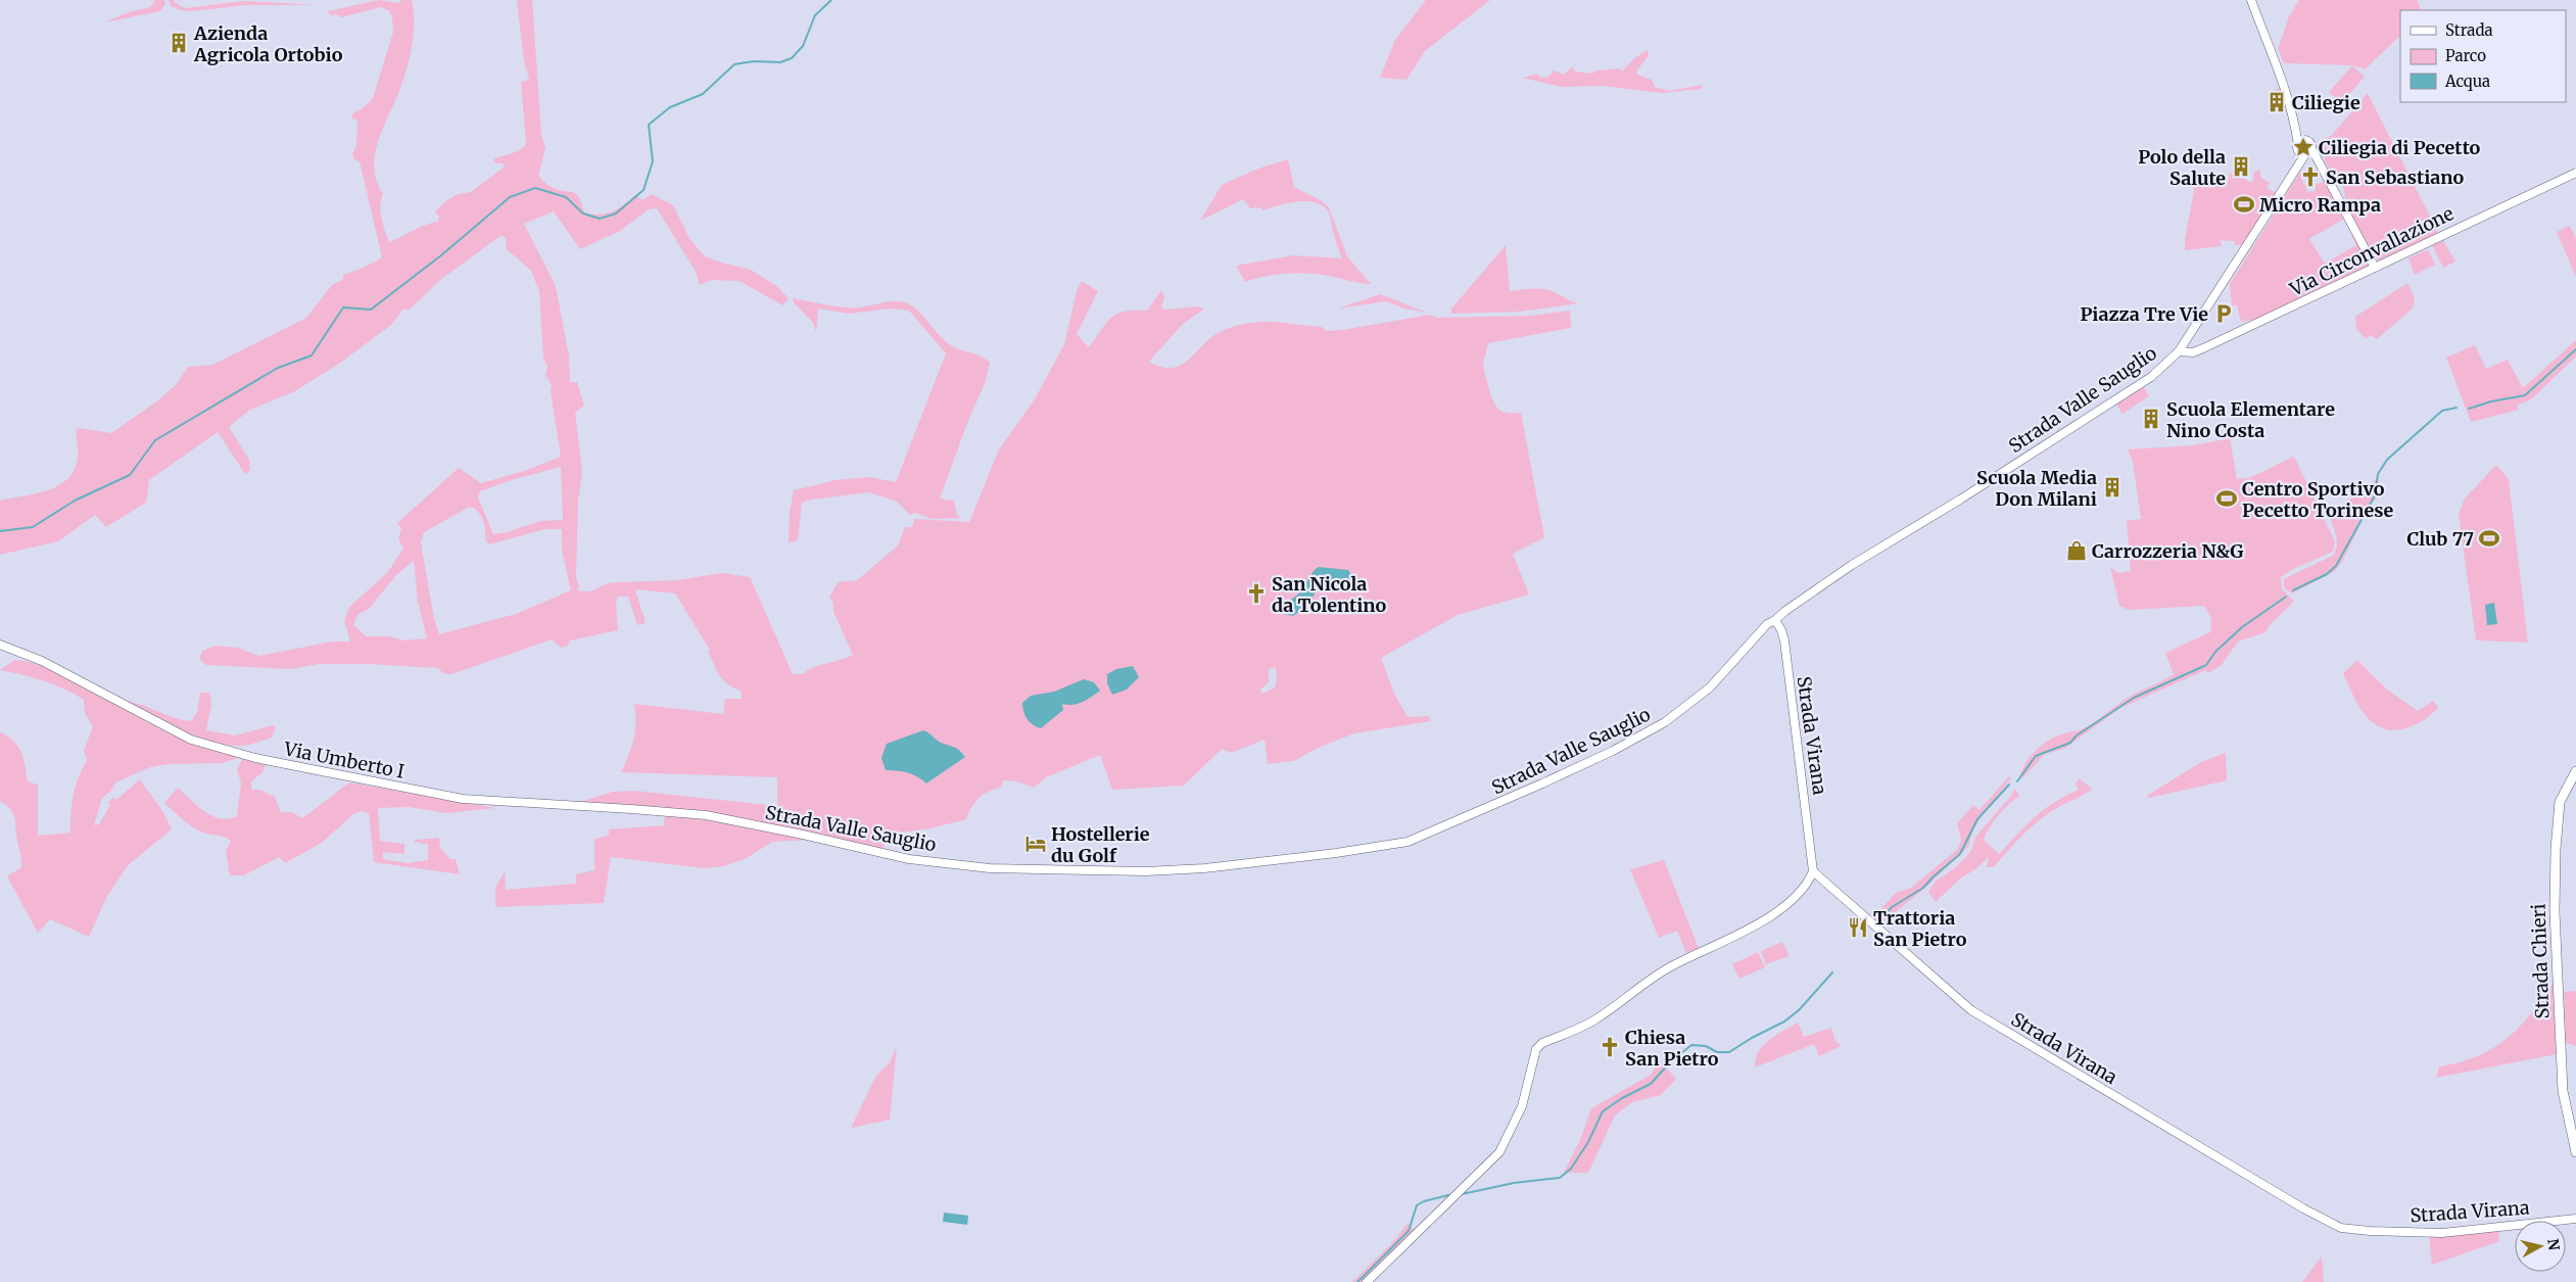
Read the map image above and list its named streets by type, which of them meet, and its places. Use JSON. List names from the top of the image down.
{
  "streets": {
    "main road": ["Strada Chieri"],
    "street": [
      "Via Circonvallazione",
      "Strada Valle Sauglio",
      "Strada Virana",
      "Via Umberto I"
    ]
  },
  "crossings": [
    ["Via Circonvallazione", "Strada Valle Sauglio"],
    ["Strada Valle Sauglio", "Strada Virana"],
    ["Strada Valle Sauglio", "Via Umberto I"]
  ],
  "places": {
    "building": [
      "Azienda Agricola Ortobio",
      "Ciliegie",
      "Polo della Salute",
      "Scuola Elementare Nino Costa",
      "Scuola Media Don Milani"
    ],
    "place": ["Ciliegia di Pecetto"],
    "church": ["San Sebastiano", "San Nicola da Tolentino", "Chiesa San Pietro"],
    "sports": ["Micro Rampa", "Centro Sportivo Pecetto Torinese", "Club 77"],
    "parking": ["Piazza Tre Vie"],
    "shop": ["Carrozzeria N&G"],
    "hotel": ["Hostellerie du Golf"],
    "restaurant": ["Trattoria San Pietro"]
  },
  "legend": ["Strada", "Parco", "Acqua"],
  "north": "right"
}
